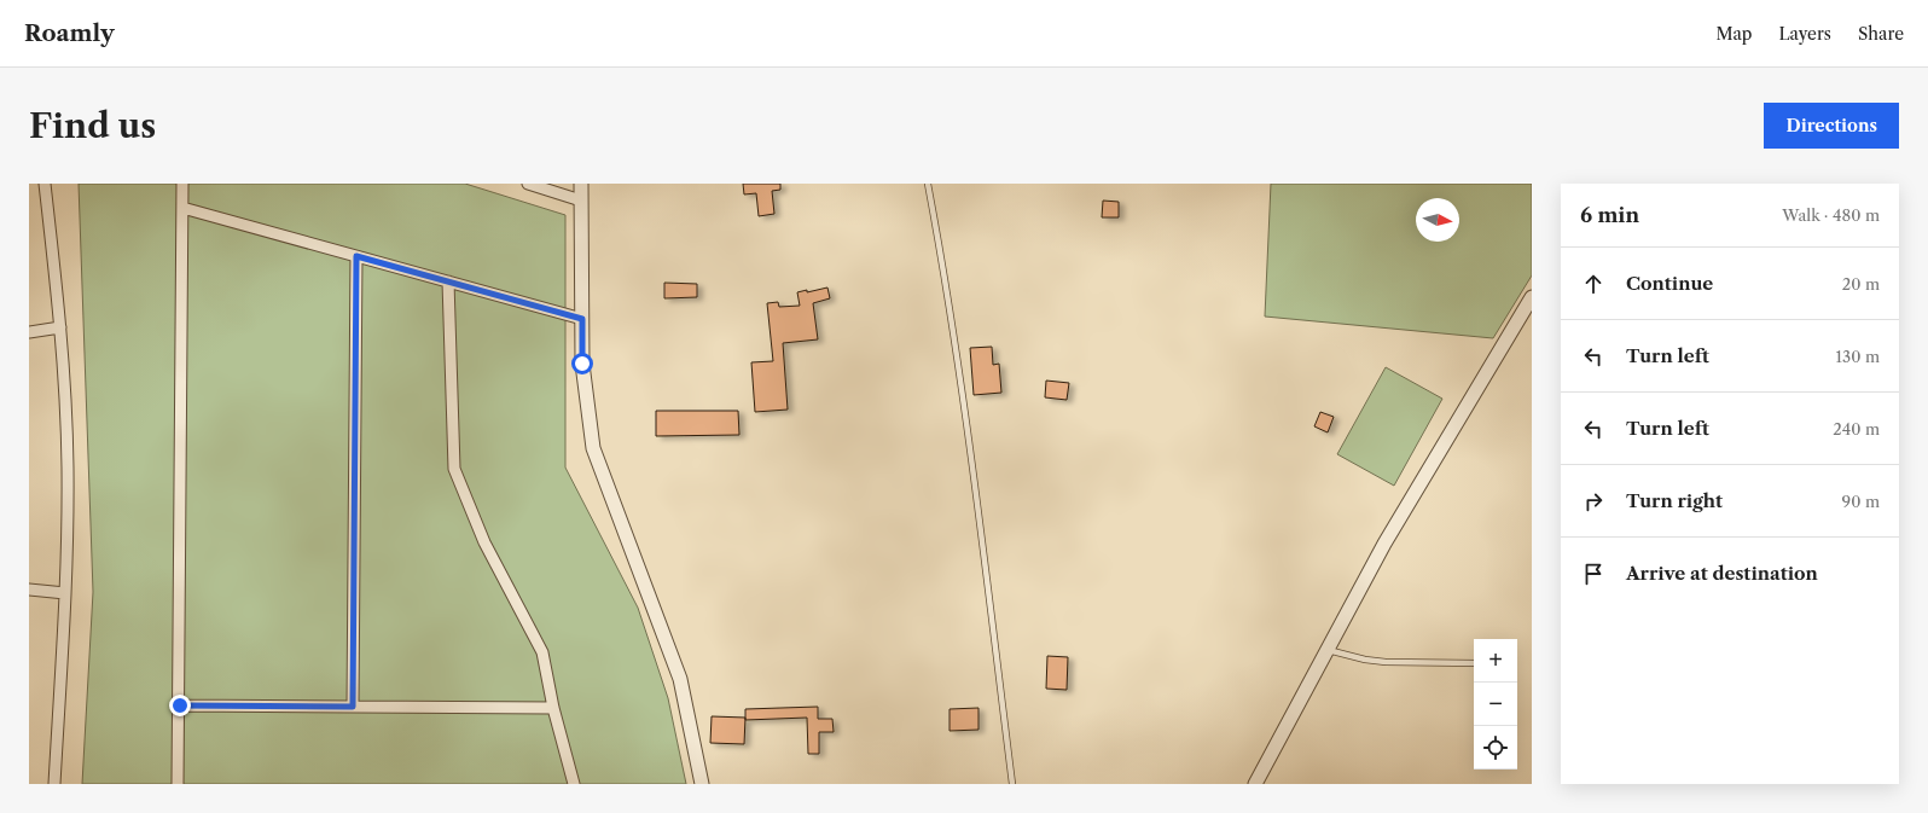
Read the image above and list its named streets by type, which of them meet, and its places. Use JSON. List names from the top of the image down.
{
  "north": "right",
  "page": {
    "header": "Roamly",
    "nav": ["Map", "Layers", "Share"],
    "buttons": "Directions",
    "title": "Find us",
    "heading": ["6 min", "Walk · 480 m"],
    "list": [
      ["Continue", "20 m"],
      ["Turn left", "130 m"],
      ["Turn left", "240 m"],
      ["Turn right", "90 m"],
      "Arrive at destination"
    ],
    "map_buttons": ["+", "−"]
  }
}
